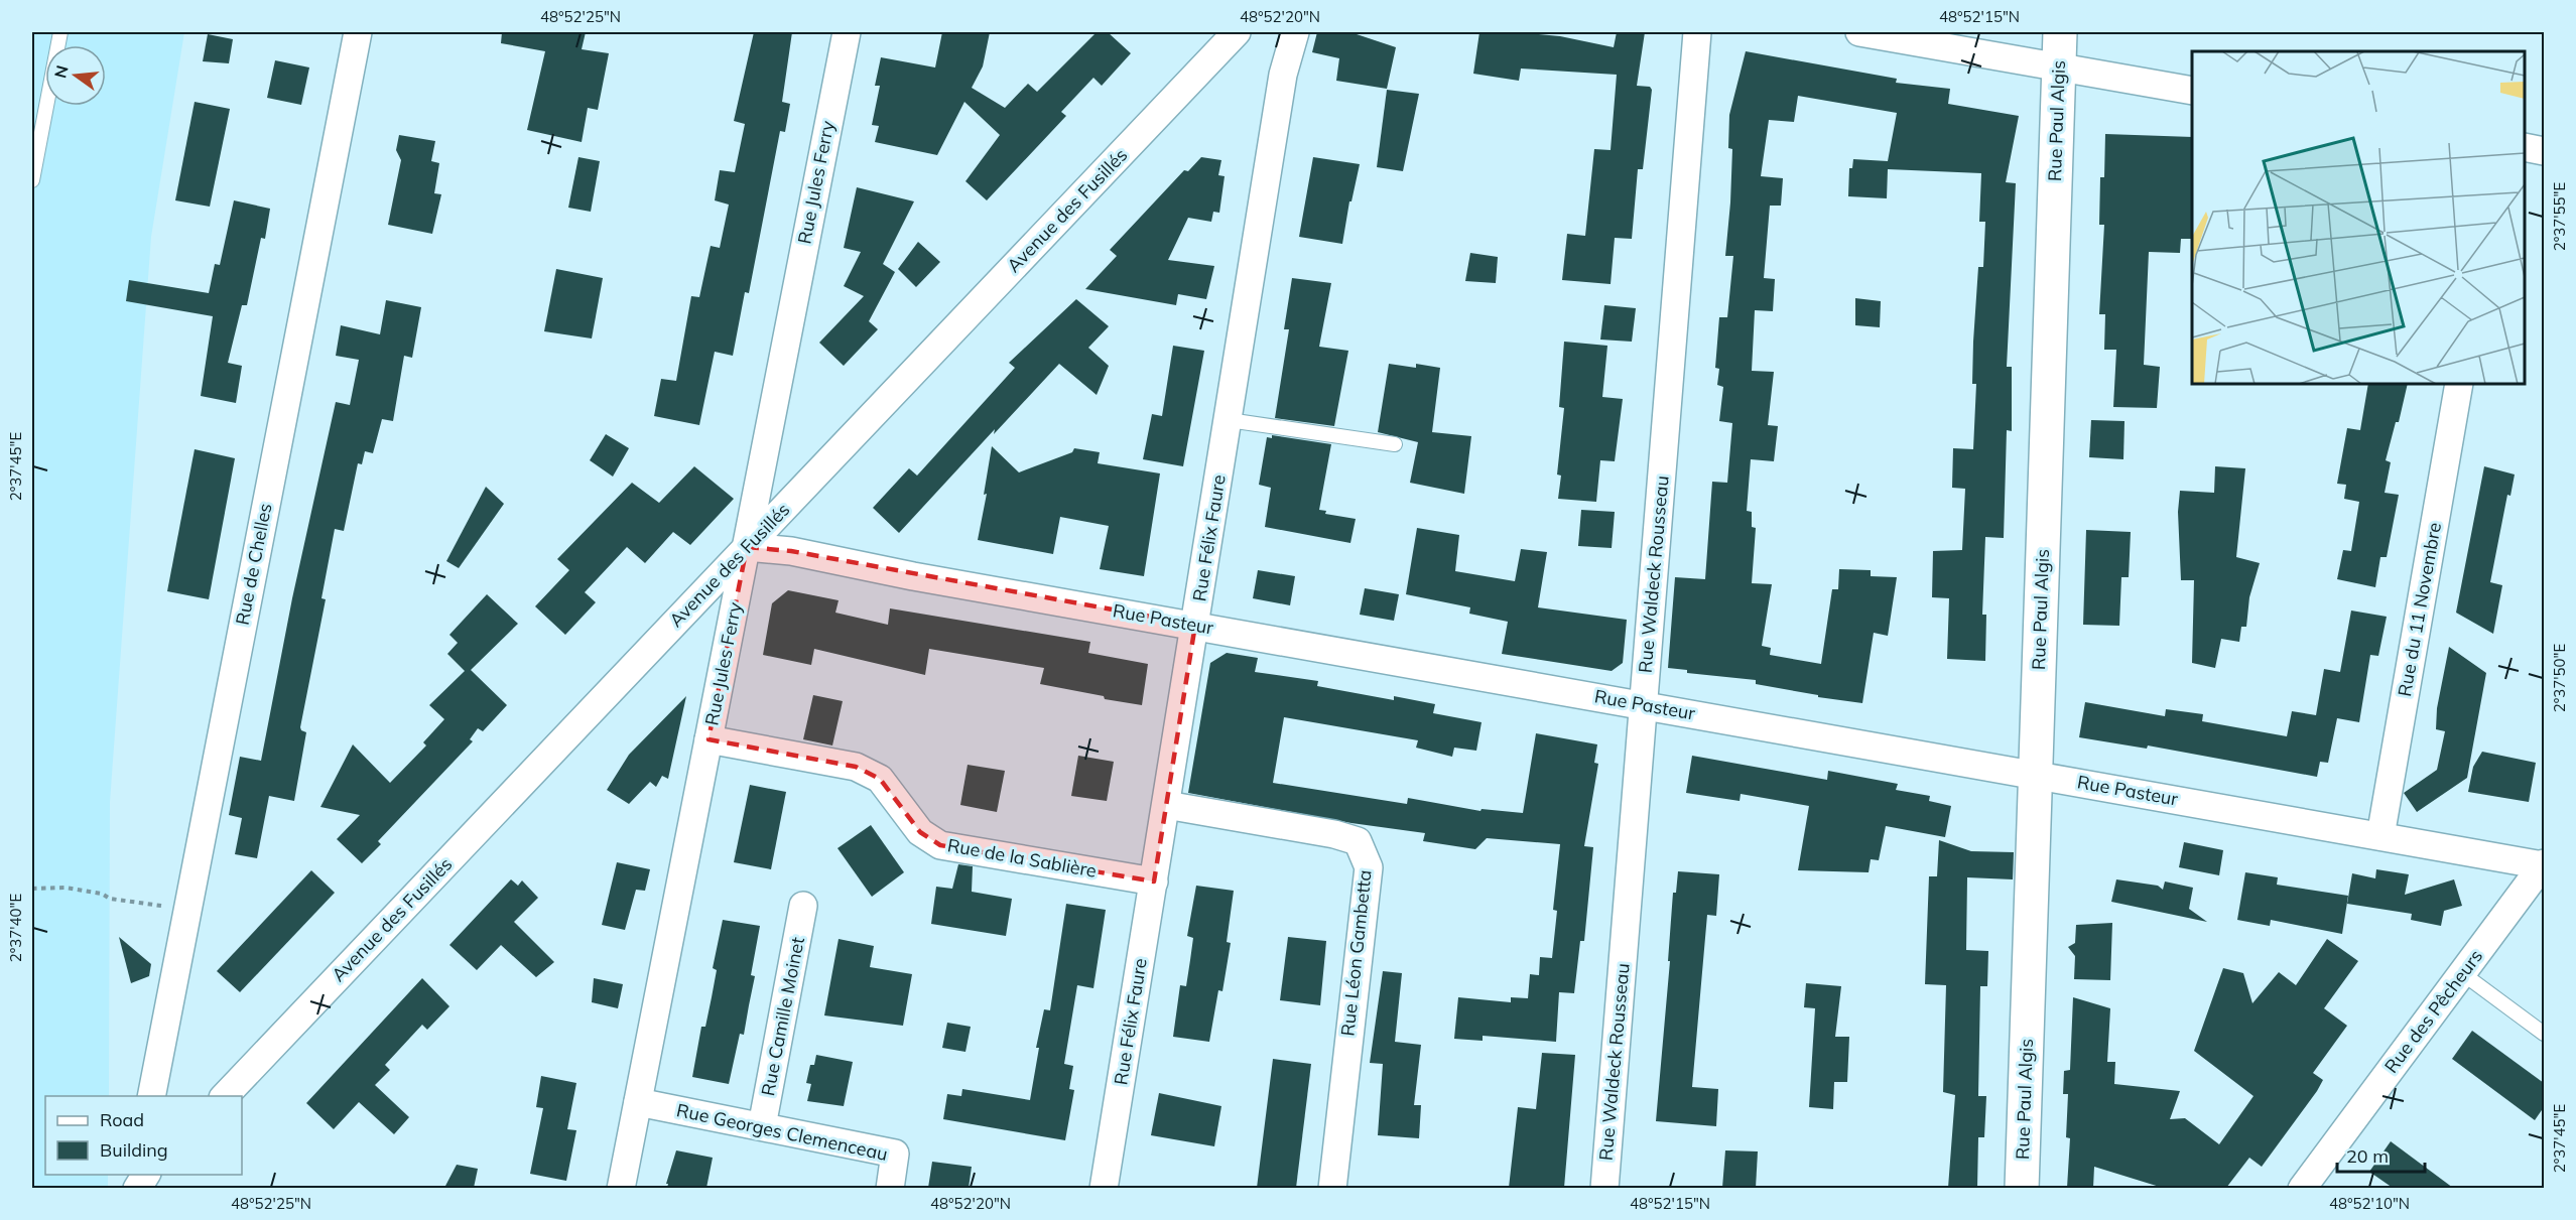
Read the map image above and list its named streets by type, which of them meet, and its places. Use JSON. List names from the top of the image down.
{
  "streets": {
    "street": [
      "Rue Paul Algis",
      "Rue Jules Ferry",
      "Avenue des Fusillés",
      "Rue Félix Faure",
      "Rue de Chelles",
      "Rue Waldeck Rousseau",
      "Rue du 11 Novembre",
      "Rue Pasteur",
      "Rue de la Sablière",
      "Rue Léon Gambetta",
      "Rue des Pêcheurs",
      "Rue Camille Moinet",
      "Rue Georges Clemenceau"
    ]
  },
  "crossings": [
    ["Rue Paul Algis", "Rue Pasteur"],
    ["Rue Jules Ferry", "Avenue des Fusillés"],
    ["Rue Jules Ferry", "Rue Pasteur"],
    ["Rue Jules Ferry", "Rue de la Sablière"],
    ["Rue Jules Ferry", "Rue Georges Clemenceau"],
    ["Avenue des Fusillés", "Rue Pasteur"],
    ["Rue Félix Faure", "Rue Pasteur"],
    ["Rue Félix Faure", "Rue de la Sablière"],
    ["Rue Félix Faure", "Rue Léon Gambetta"],
    ["Rue Waldeck Rousseau", "Rue Pasteur"],
    ["Rue du 11 Novembre", "Rue Pasteur"],
    ["Rue Pasteur", "Rue des Pêcheurs"],
    ["Rue Camille Moinet", "Rue Georges Clemenceau"]
  ],
  "legend": ["Road", "Building"],
  "scale_bar": "20 m",
  "north": "left",
  "coordinates": [
    "48°52'25\"N",
    "48°52'20\"N",
    "48°52'15\"N",
    "2°37'55\"E",
    "2°37'45\"E",
    "2°37'50\"E",
    "2°37'40\"E",
    "48°52'10\"N"
  ]
}
